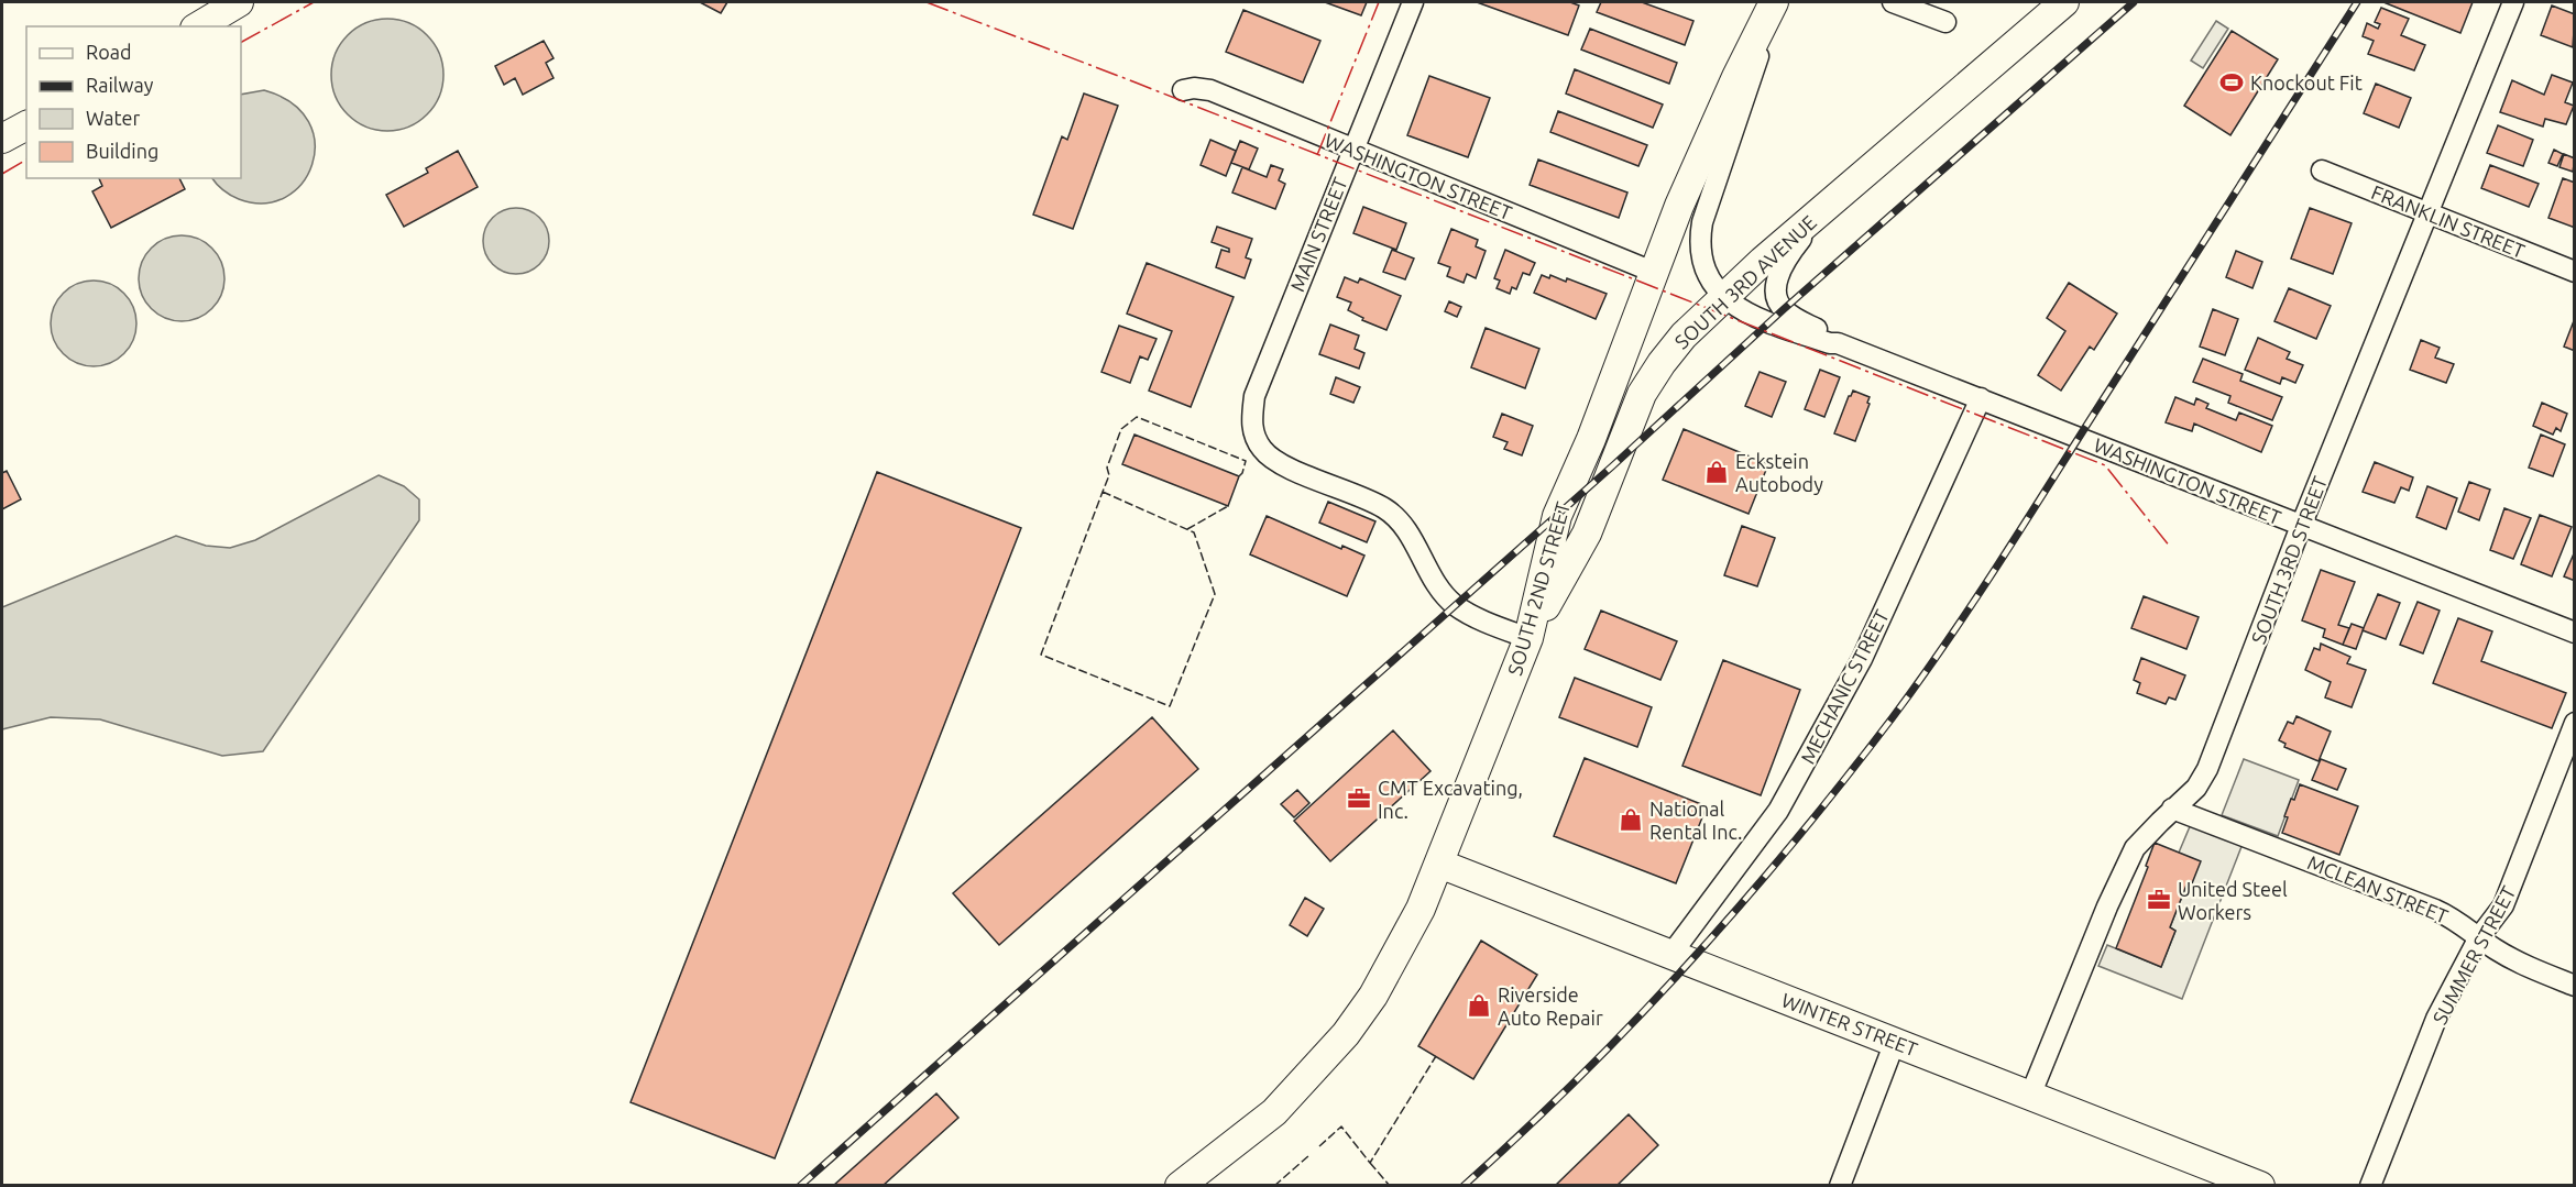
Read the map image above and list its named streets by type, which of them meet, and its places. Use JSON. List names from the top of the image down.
{
  "streets": {
    "main road": ["SOUTH 3RD AVENUE", "SOUTH 2ND STREET", "WINTER STREET"],
    "street": [
      "WASHINGTON STREET",
      "FRANKLIN STREET",
      "MAIN STREET",
      "SOUTH 3RD STREET",
      "MECHANIC STREET",
      "MCLEAN STREET",
      "SUMMER STREET"
    ]
  },
  "crossings": [
    ["WASHINGTON STREET", "MAIN STREET"],
    ["WASHINGTON STREET", "SOUTH 3RD AVENUE"],
    ["WASHINGTON STREET", "SOUTH 3RD STREET"],
    ["WASHINGTON STREET", "SOUTH 2ND STREET"],
    ["WASHINGTON STREET", "MECHANIC STREET"],
    ["FRANKLIN STREET", "SOUTH 3RD STREET"],
    ["MAIN STREET", "SOUTH 3RD AVENUE"],
    ["MAIN STREET", "SOUTH 2ND STREET"],
    ["SOUTH 3RD AVENUE", "SOUTH 2ND STREET"],
    ["SOUTH 3RD STREET", "MCLEAN STREET"],
    ["SOUTH 3RD STREET", "WINTER STREET"],
    ["SOUTH 2ND STREET", "WINTER STREET"],
    ["MECHANIC STREET", "WINTER STREET"],
    ["MCLEAN STREET", "SUMMER STREET"]
  ],
  "places": {
    "sports": ["Knockout Fit"],
    "shop": ["Eckstein Autobody", "National Rental Inc.", "Riverside Auto Repair"],
    "office": ["CMT Excavating, Inc.", "United Steel Workers"]
  },
  "legend": [
    "Road",
    "Railway",
    "Water",
    "Building"
  ]
}
